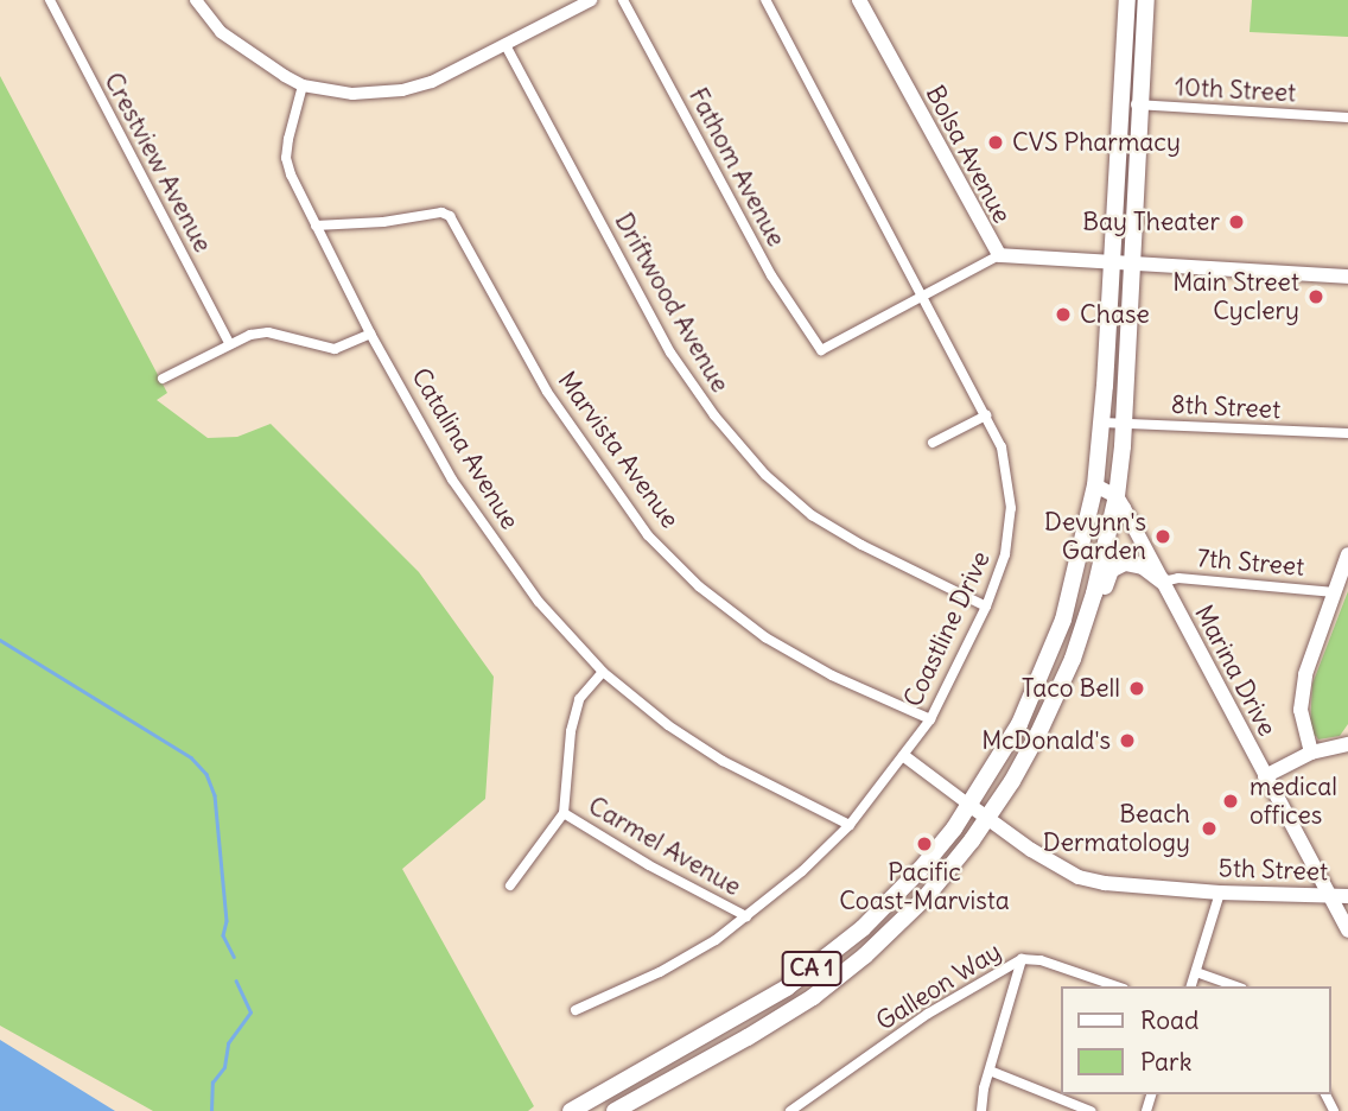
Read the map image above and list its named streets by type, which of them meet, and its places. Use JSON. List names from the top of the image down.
{
  "streets": {
    "highway": ["CA 1"],
    "main road": ["Bolsa Avenue", "Marina Drive", "5th Street"],
    "street": [
      "10th Street",
      "Crestview Avenue",
      "Fathom Avenue",
      "Driftwood Avenue",
      "8th Street",
      "Catalina Avenue",
      "Marvista Avenue",
      "7th Street",
      "Coastline Drive",
      "Carmel Avenue",
      "Galleon Way"
    ]
  },
  "crossings": [
    ["10th Street", "CA 1"],
    ["Bolsa Avenue", "CA 1"],
    ["Fathom Avenue", "Coastline Drive"],
    ["Driftwood Avenue", "Coastline Drive"],
    ["8th Street", "CA 1"],
    ["Catalina Avenue", "Marvista Avenue"],
    ["Catalina Avenue", "Coastline Drive"],
    ["Marvista Avenue", "Coastline Drive"],
    ["7th Street", "Marina Drive"],
    ["Coastline Drive", "Carmel Avenue"],
    ["Marina Drive", "5th Street"],
    ["Marina Drive", "CA 1"],
    ["5th Street", "CA 1"]
  ],
  "places": [
    "CVS Pharmacy",
    "Bay Theater",
    "Main Street Cyclery",
    "Chase",
    "Devynn's Garden",
    "Taco Bell",
    "McDonald's",
    "medical offices",
    "Beach Dermatology",
    "Pacific Coast-Marvista"
  ],
  "legend": ["Road", "Park"]
}
